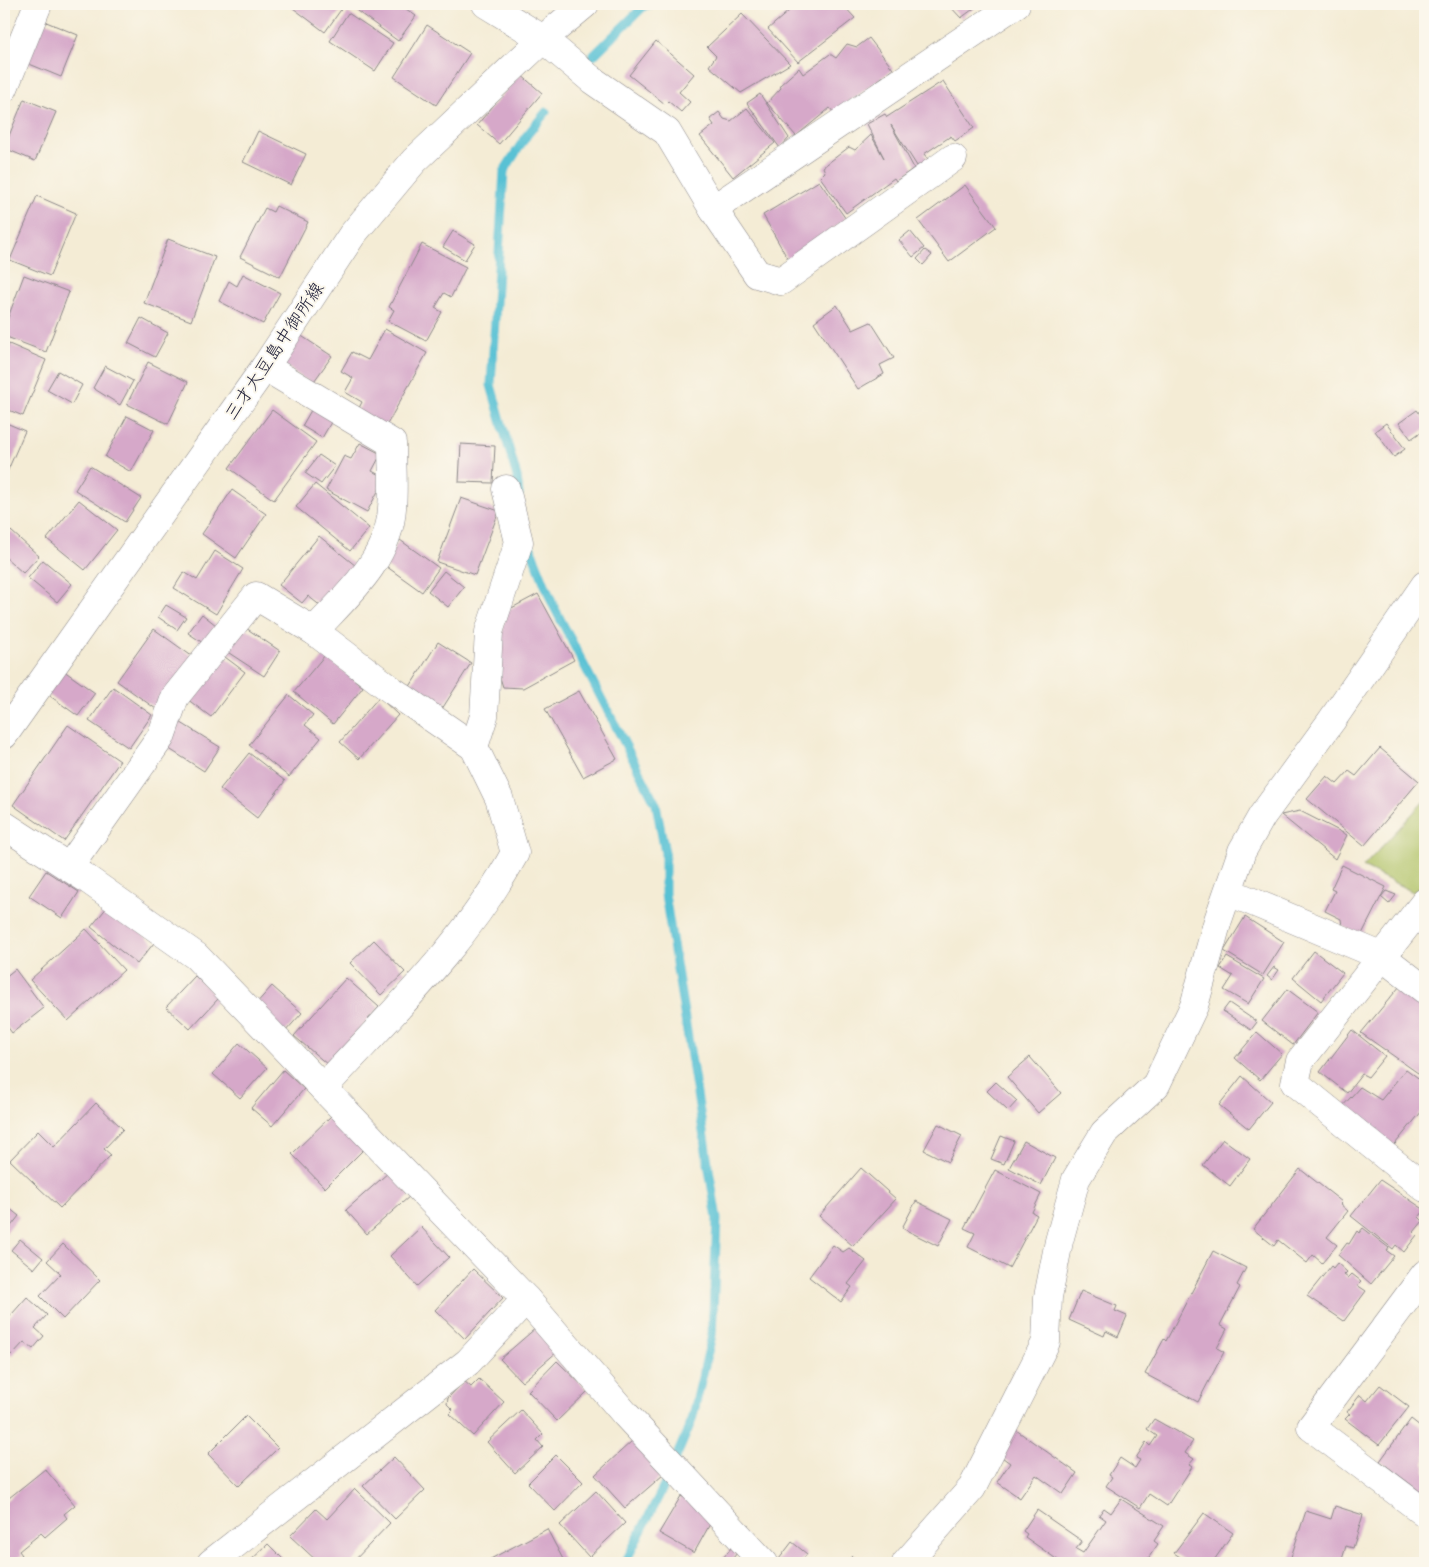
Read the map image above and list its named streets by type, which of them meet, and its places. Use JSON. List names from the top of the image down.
{
  "streets": {
    "street": ["三才大豆島中御所線"]
  }
}
